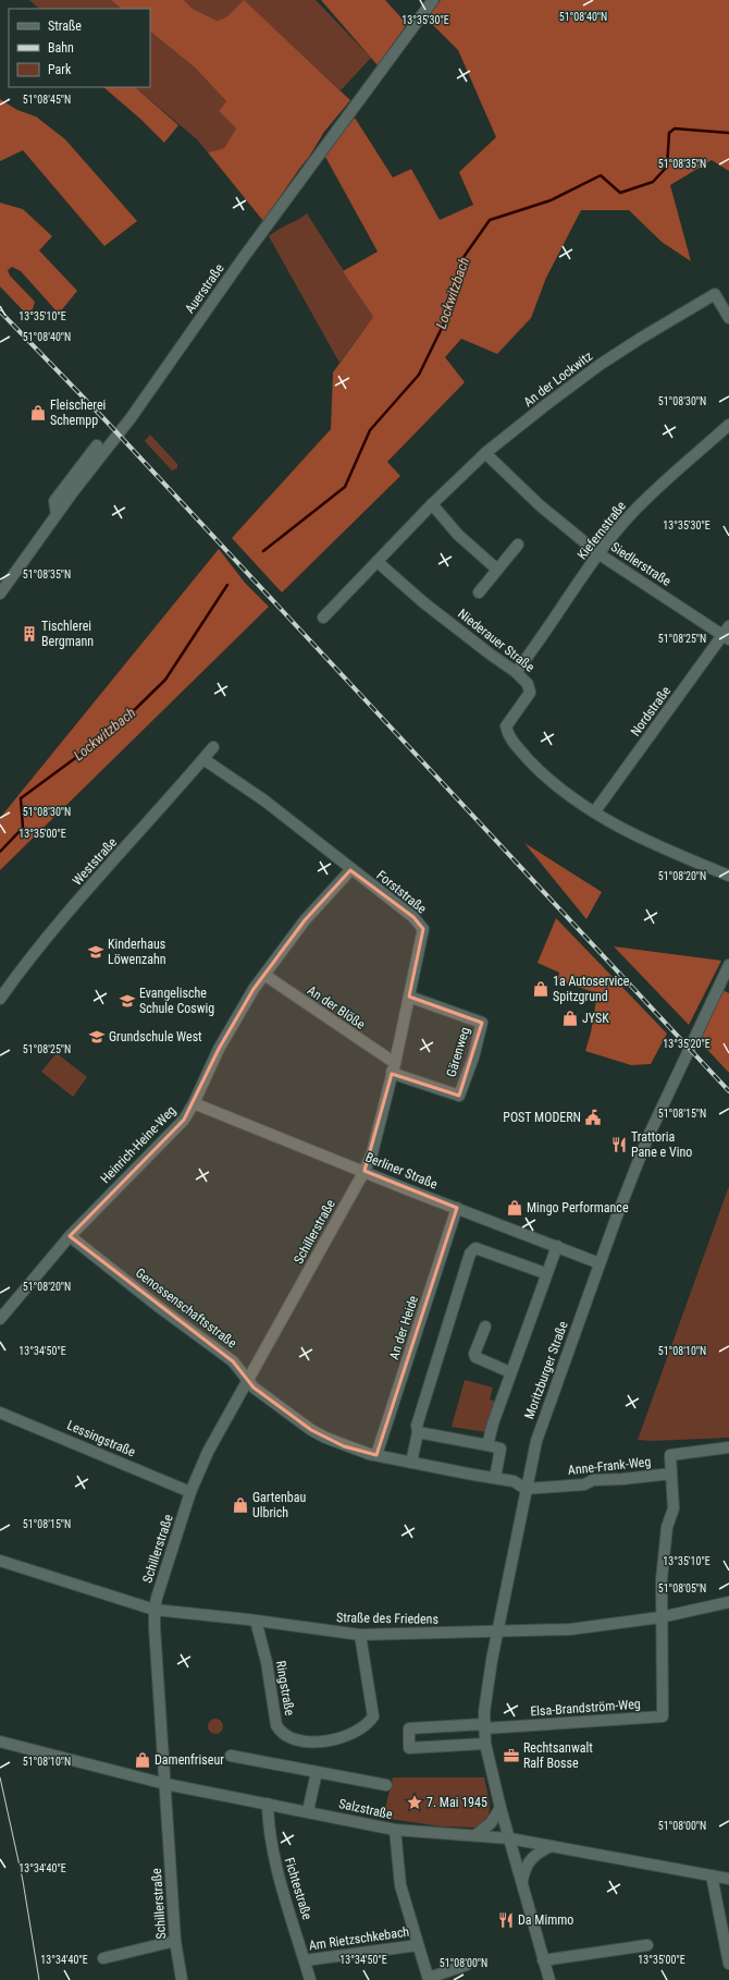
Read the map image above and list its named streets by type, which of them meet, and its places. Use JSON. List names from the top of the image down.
{
  "streets": {
    "street": [
      "Auerstraße",
      "An der Lockwitz",
      "Kiefernstraße",
      "Siedlerstraße",
      "Niederauer Straße",
      "Nordstraße",
      "Weststraße",
      "Forststraße",
      "An der Blöße",
      "Gärenweg",
      "Heinrich-Heine-Weg",
      "Berliner Straße",
      "Schillerstraße",
      "Genossenschaftsstraße",
      "An der Heide",
      "Moritzburger Straße",
      "Lessingstraße",
      "Anne-Frank-Weg",
      "Straße des Friedens",
      "Ringstraße",
      "Elsa-Brandström-Weg",
      "Salzstraße",
      "Fichtestraße",
      "Am Rietzschkebach"
    ]
  },
  "crossings": [
    ["An der Lockwitz", "Siedlerstraße"],
    ["An der Lockwitz", "Niederauer Straße"],
    ["Kiefernstraße", "Siedlerstraße"],
    ["Kiefernstraße", "Niederauer Straße"],
    ["Siedlerstraße", "Nordstraße"],
    ["Niederauer Straße", "Nordstraße"],
    ["Weststraße", "Forststraße"],
    ["Forststraße", "An der Blöße"],
    ["Forststraße", "Gärenweg"],
    ["Forststraße", "Heinrich-Heine-Weg"],
    ["Forststraße", "Berliner Straße"],
    ["Forststraße", "Schillerstraße"],
    ["An der Blöße", "Gärenweg"],
    ["An der Blöße", "Heinrich-Heine-Weg"],
    ["Heinrich-Heine-Weg", "Berliner Straße"],
    ["Heinrich-Heine-Weg", "Genossenschaftsstraße"],
    ["Berliner Straße", "Schillerstraße"],
    ["Berliner Straße", "An der Heide"],
    ["Berliner Straße", "Moritzburger Straße"],
    ["Schillerstraße", "Genossenschaftsstraße"],
    ["Schillerstraße", "Lessingstraße"],
    ["Schillerstraße", "Straße des Friedens"],
    ["Schillerstraße", "Salzstraße"],
    ["Genossenschaftsstraße", "An der Heide"],
    ["Genossenschaftsstraße", "Moritzburger Straße"],
    ["Genossenschaftsstraße", "Anne-Frank-Weg"],
    ["Moritzburger Straße", "Anne-Frank-Weg"],
    ["Moritzburger Straße", "Straße des Friedens"],
    ["Moritzburger Straße", "Elsa-Brandström-Weg"],
    ["Moritzburger Straße", "Salzstraße"],
    ["Straße des Friedens", "Ringstraße"],
    ["Straße des Friedens", "Elsa-Brandström-Weg"],
    ["Salzstraße", "Fichtestraße"],
    ["Fichtestraße", "Am Rietzschkebach"]
  ],
  "water": ["Lockwitzbach"],
  "places": {
    "shop": [
      "Fleischerei Schempp",
      "1a Autoservice Spitzgrund",
      "JYSK",
      "Mingo Performance",
      "Gartenbau Ulbrich",
      "Damenfriseur"
    ],
    "building": ["Tischlerei Bergmann"],
    "school or university": ["Kinderhaus Löwenzahn", "Evangelische Schule Coswig", "Grundschule West"],
    "public building": ["POST MODERN"],
    "restaurant": ["Trattoria Pane e Vino", "Da Mimmo"],
    "office": ["Rechtsanwalt Ralf Bosse"],
    "place": ["7. Mai 1945"]
  },
  "legend": ["Straße", "Bahn", "Park"],
  "coordinates": [
    "51°08'40\"N",
    "13°35'30\"E",
    "51°08'45\"N",
    "51°08'35\"N",
    "13°35'10\"E",
    "51°08'30\"N",
    "51°08'25\"N",
    "13°35'00\"E",
    "51°08'20\"N",
    "13°35'20\"E",
    "51°08'15\"N",
    "13°34'50\"E",
    "51°08'10\"N",
    "51°08'05\"N",
    "51°08'00\"N",
    "13°34'40\"E"
  ]
}
